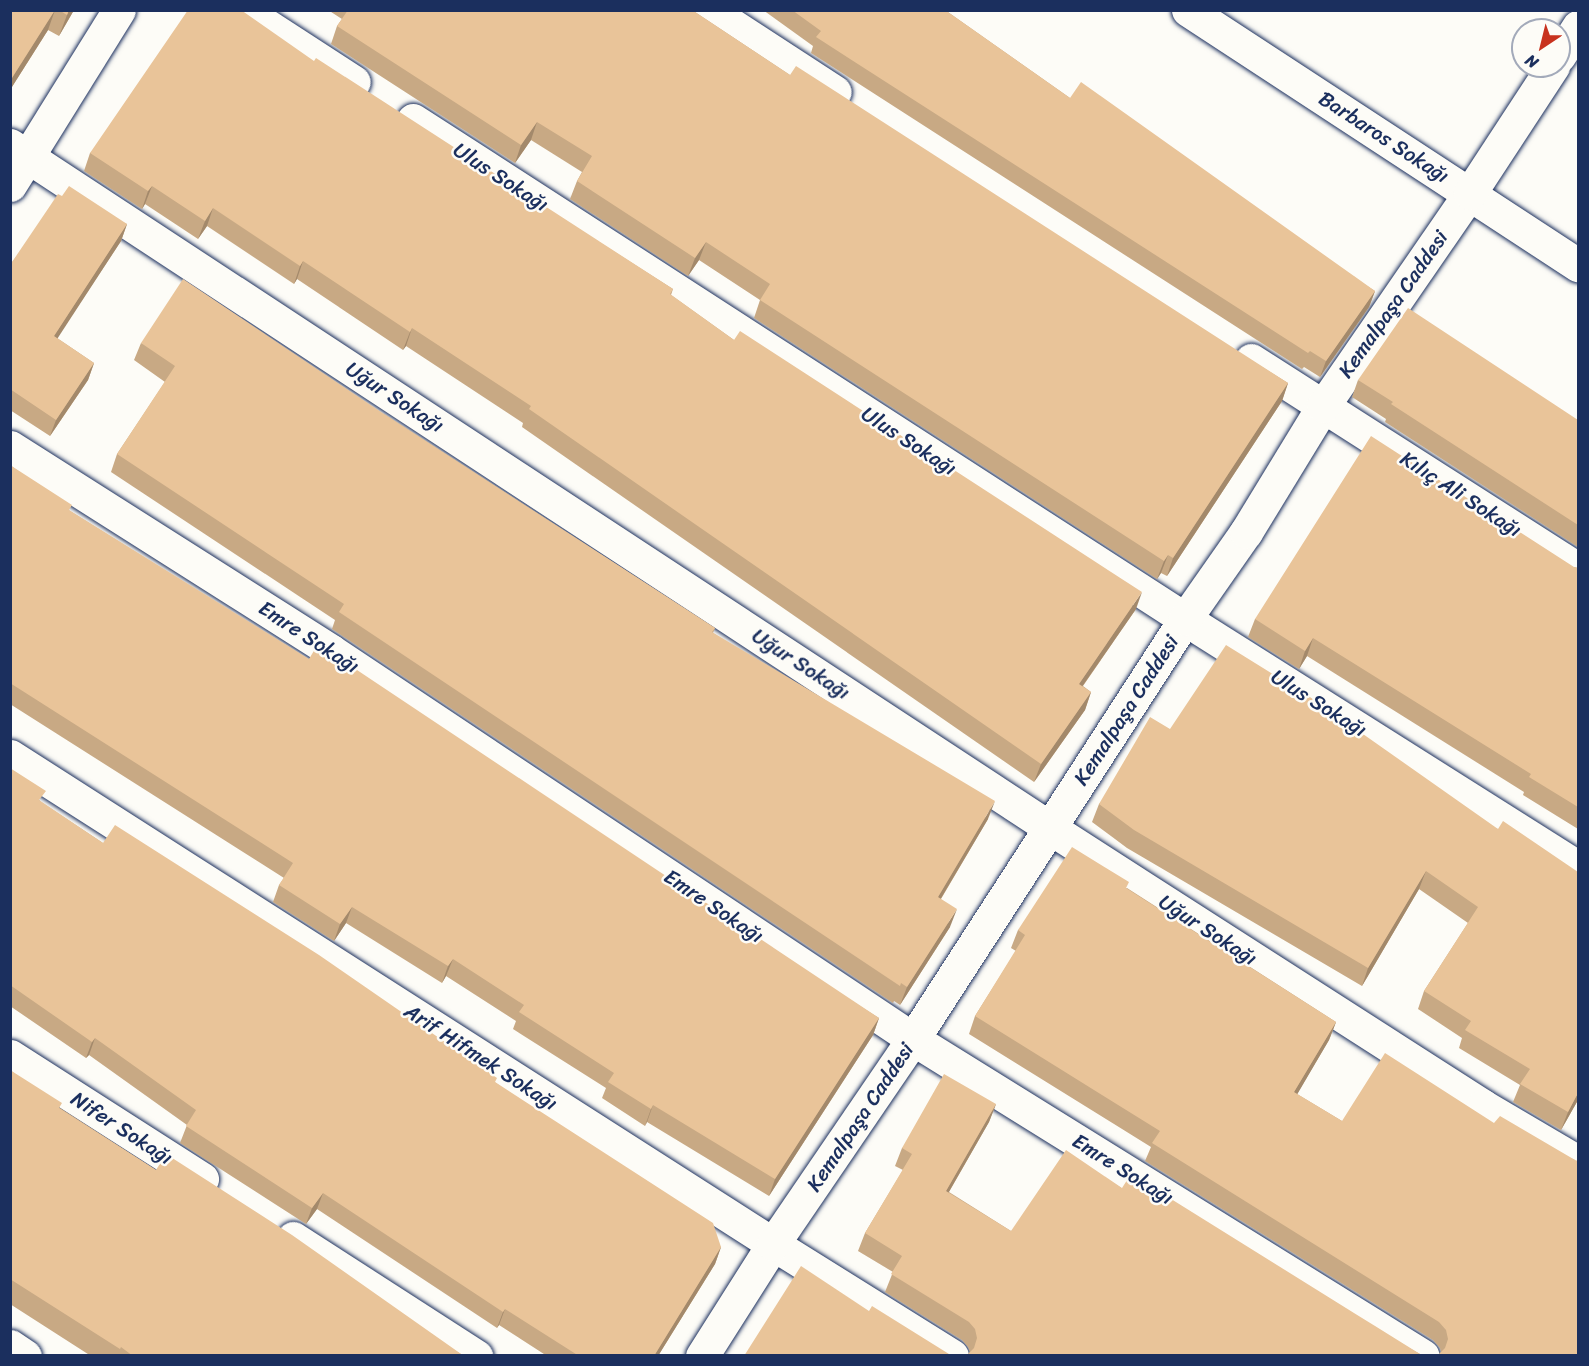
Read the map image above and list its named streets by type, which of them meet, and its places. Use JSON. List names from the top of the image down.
{
  "streets": {
    "street": [
      "Barbaros Sokağı",
      "Ulus Sokağı",
      "Kemalpaşa Caddesi",
      "Uğur Sokağı",
      "Kılıç Ali Sokağı",
      "Emre Sokağı",
      "Arif Hifmek Sokağı",
      "Nifer Sokağı"
    ]
  },
  "crossings": [
    ["Barbaros Sokağı", "Kemalpaşa Caddesi"],
    ["Ulus Sokağı", "Kemalpaşa Caddesi"],
    ["Kemalpaşa Caddesi", "Uğur Sokağı"],
    ["Kemalpaşa Caddesi", "Kılıç Ali Sokağı"],
    ["Kemalpaşa Caddesi", "Emre Sokağı"],
    ["Kemalpaşa Caddesi", "Arif Hifmek Sokağı"]
  ],
  "north": "bottom left"
}
